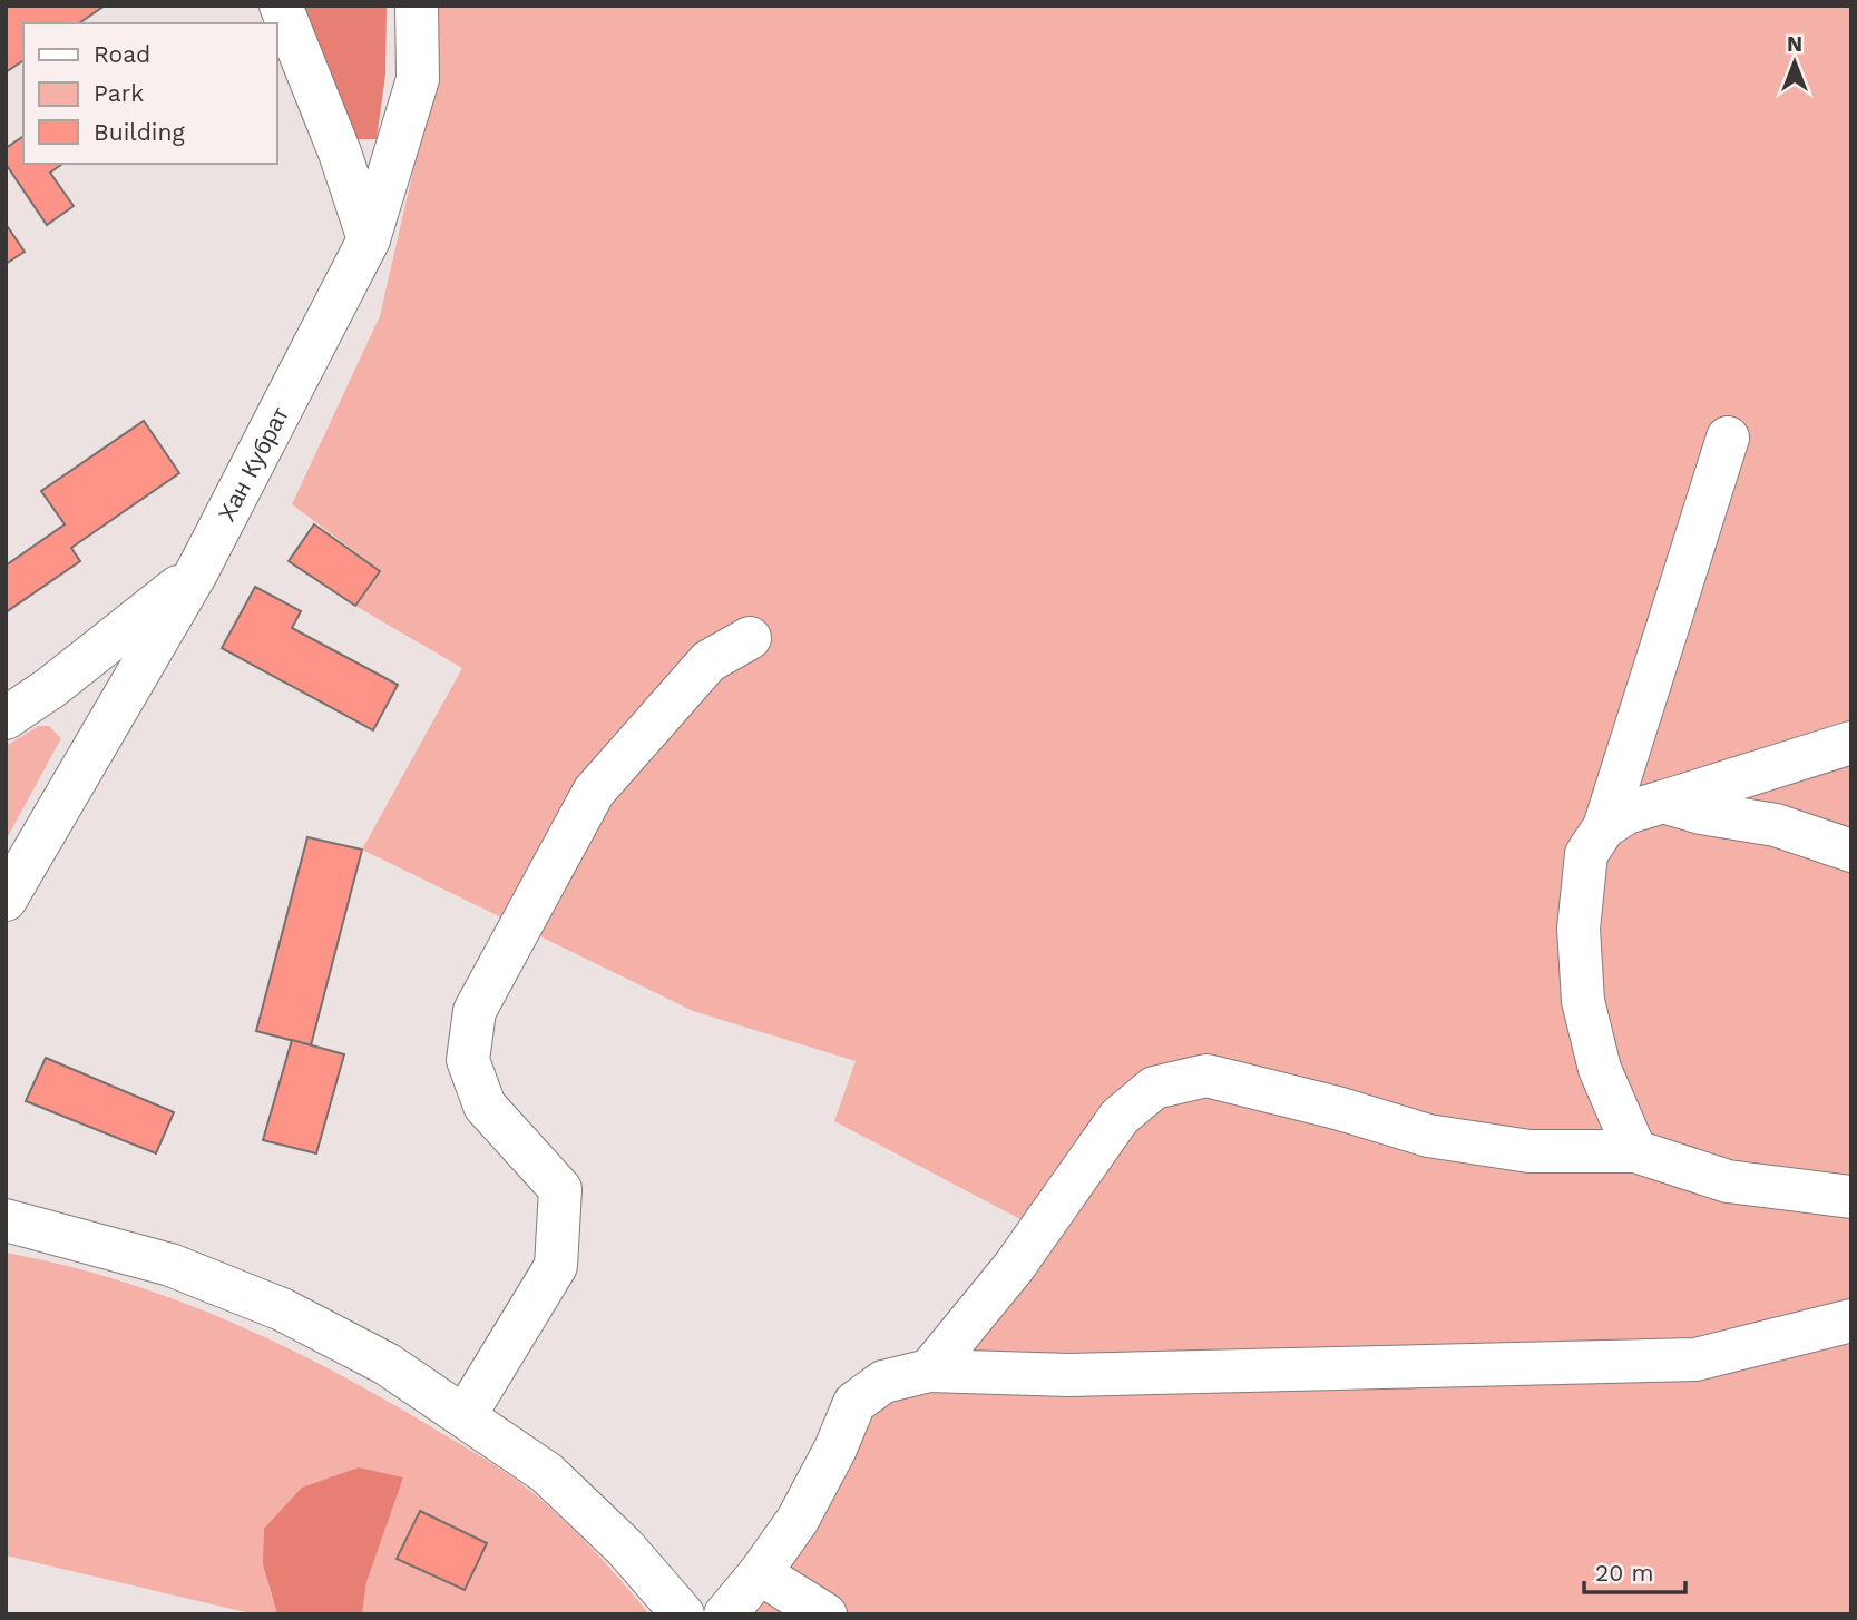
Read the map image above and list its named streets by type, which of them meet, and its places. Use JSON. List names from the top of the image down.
{
  "streets": {
    "street": ["Хан Кубрат"]
  },
  "legend": ["Road", "Park", "Building"],
  "scale_bar": "20 m",
  "north": "top"
}
